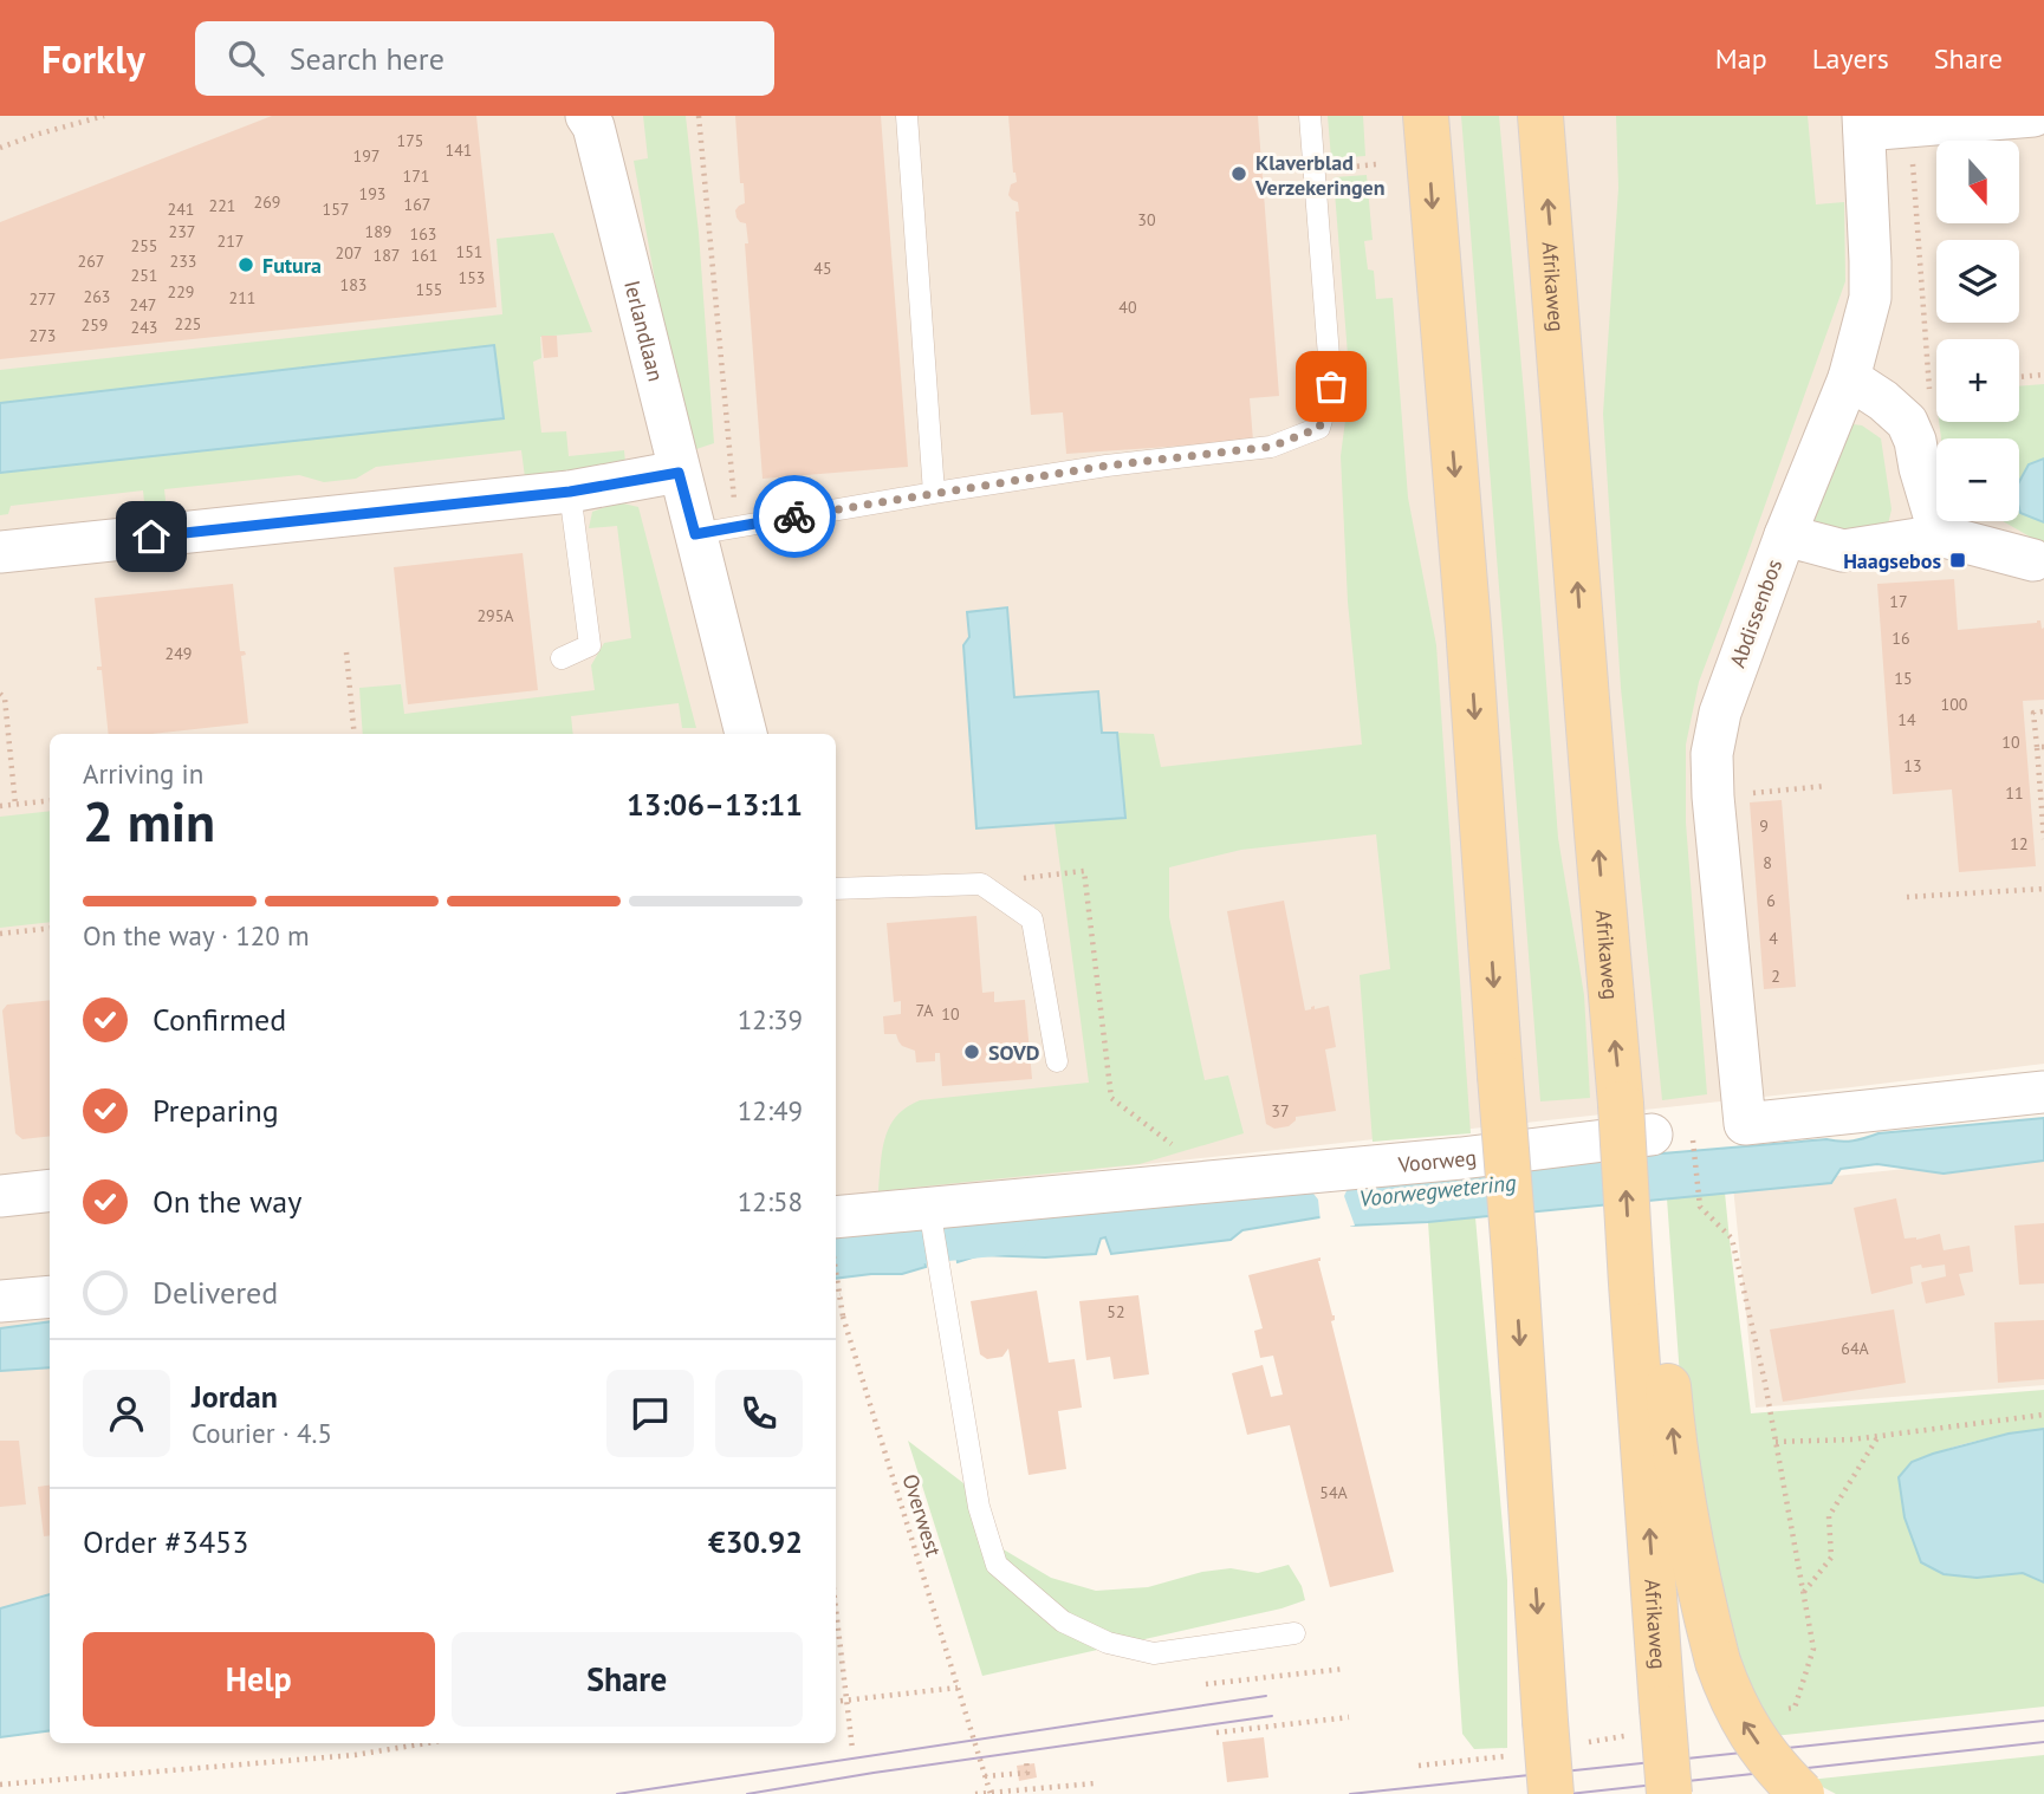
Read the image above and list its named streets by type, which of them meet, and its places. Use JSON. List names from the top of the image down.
{
  "streets": {
    "main road": ["Afrikaweg"],
    "street": ["Ierlandlaan", "Abdissenbos", "Voorweg"],
    "path": ["Overwest"]
  },
  "crossings": [
    ["Afrikaweg", "Voorweg"]
  ],
  "water": ["Voorwegwetering"],
  "places": {
    "other": ["Klaverblad Verzekeringen", "Futura", "SOVD"],
    "transit": ["Haagsebos"]
  },
  "house_numbers": [
    "175",
    "141",
    "197",
    "171",
    "193",
    "269",
    "167",
    "221",
    "241",
    "157",
    "30",
    "237",
    "189",
    "163",
    "217",
    "255",
    "151",
    "207",
    "187",
    "161",
    "267",
    "233",
    "45",
    "251",
    "153",
    "183",
    "155",
    "229",
    "263",
    "211",
    "277",
    "247",
    "40",
    "225",
    "259",
    "243",
    "273",
    "17",
    "295A",
    "16",
    "249",
    "15",
    "100",
    "14",
    "10",
    "13",
    "11",
    "9",
    "12",
    "8",
    "6",
    "4",
    "2",
    "7A",
    "10",
    "37",
    "52",
    "64A",
    "54A"
  ],
  "north": "bottom",
  "page": {
    "header": "Forkly",
    "search": "Search here",
    "nav": ["Map", "Layers", "Share"],
    "map_buttons": ["+", "−"],
    "heading": ["2 min", "Arriving in", "13:06–13:11"],
    "panel": [
      "Jordan",
      "Courier · 4.5",
      "Order #3453",
      "€30.92"
    ],
    "bar": "On the way · 120 m",
    "list": [
      ["Confirmed", "12:39"],
      ["Preparing", "12:49"],
      ["On the way", "12:58"],
      "Delivered"
    ],
    "buttons": ["Help", "Share"]
  }
}
